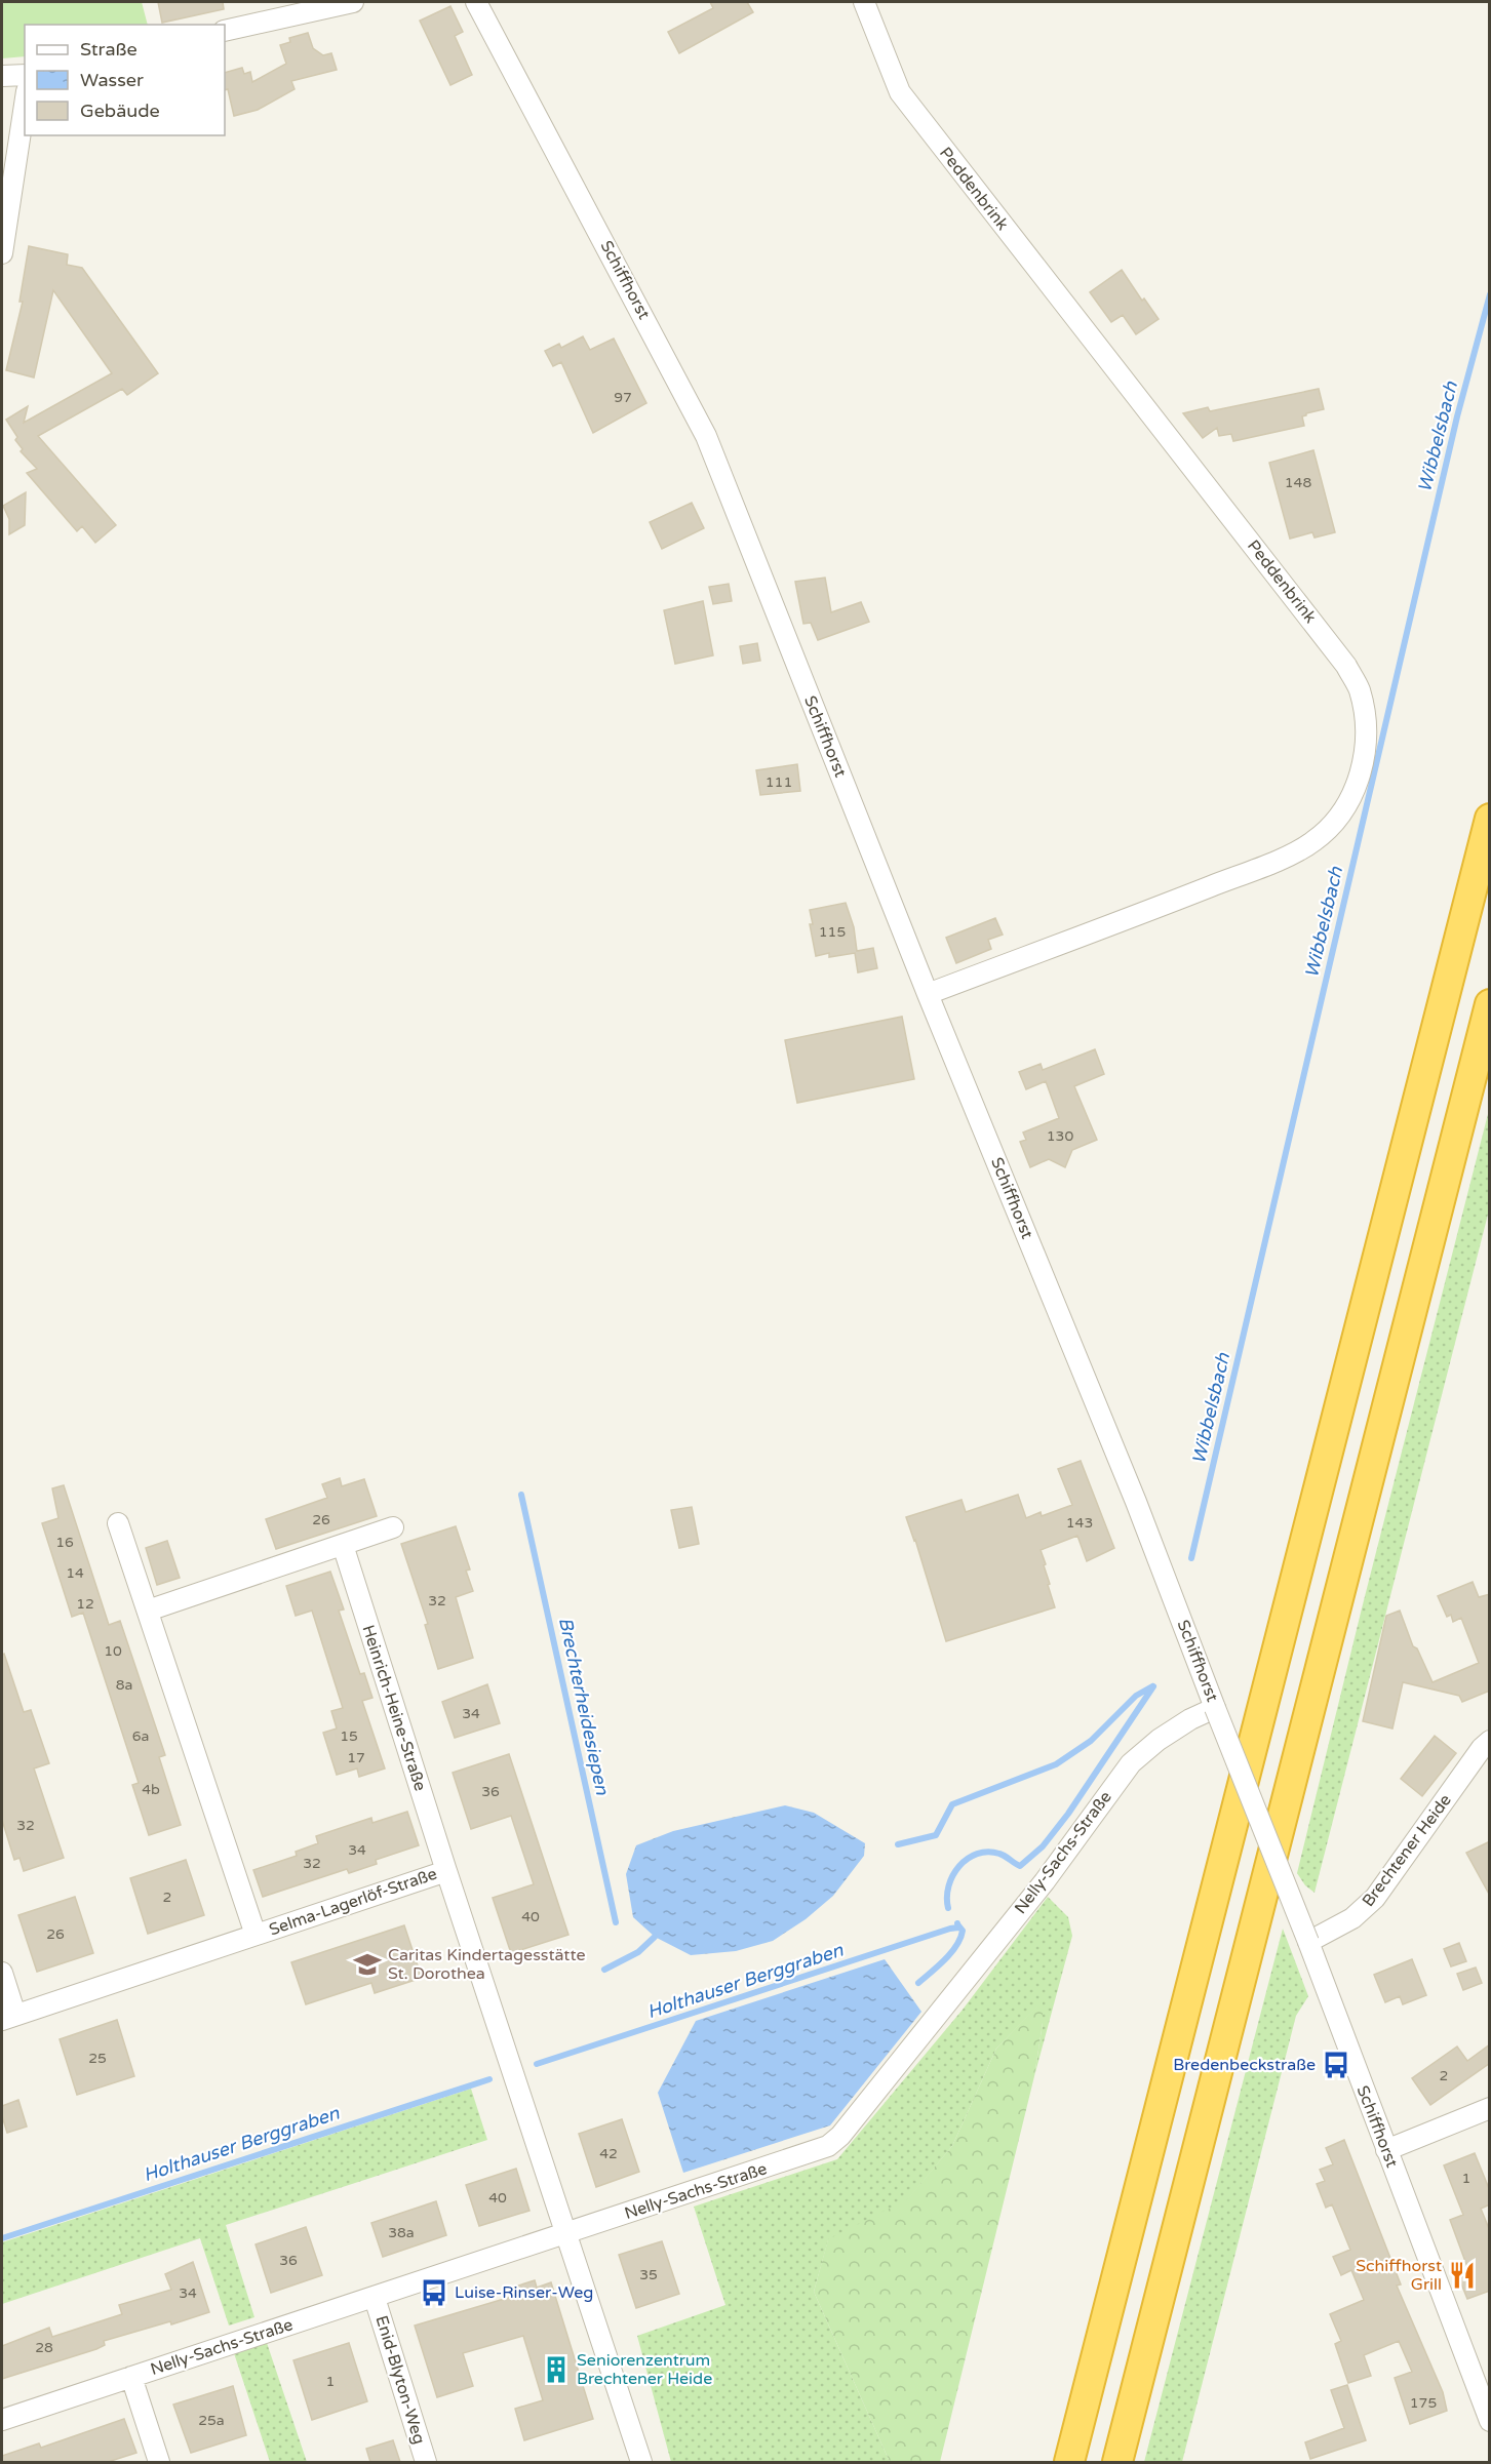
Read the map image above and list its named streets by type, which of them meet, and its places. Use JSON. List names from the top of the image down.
{
  "streets": {
    "street": [
      "Peddenbrink",
      "Schiffhorst",
      "Heinrich-Heine-Straße",
      "Brechtener Heide",
      "Nelly-Sachs-Straße",
      "Selma-Lagerlöf-Straße",
      "Enid-Blyton-Weg"
    ]
  },
  "crossings": [
    ["Peddenbrink", "Schiffhorst"],
    ["Schiffhorst", "Brechtener Heide"],
    ["Schiffhorst", "Nelly-Sachs-Straße"],
    ["Heinrich-Heine-Straße", "Selma-Lagerlöf-Straße"],
    ["Nelly-Sachs-Straße", "Selma-Lagerlöf-Straße"],
    ["Nelly-Sachs-Straße", "Enid-Blyton-Weg"]
  ],
  "water": ["Wibbelsbach", "Brechterheidesiepen", "Holthauser Berggraben"],
  "places": {
    "school or university": ["Caritas Kindertagesstätte St. Dorothea"],
    "bus stop": ["Bredenbeckstraße", "Luise-Rinser-Weg"],
    "restaurant": ["Schiffhorst Grill"],
    "building": ["Seniorenzentrum Brechtener Heide"]
  },
  "house_numbers": [
    "97",
    "148",
    "111",
    "115",
    "130",
    "26",
    "143",
    "16",
    "14",
    "32",
    "12",
    "10",
    "8a",
    "34",
    "6a",
    "15",
    "17",
    "4b",
    "36",
    "32",
    "34",
    "32",
    "2",
    "40",
    "26",
    "25",
    "2",
    "42",
    "1",
    "40",
    "38a",
    "36",
    "35",
    "34",
    "28",
    "1",
    "175",
    "25a"
  ],
  "legend": ["Straße", "Wasser", "Gebäude"]
}
